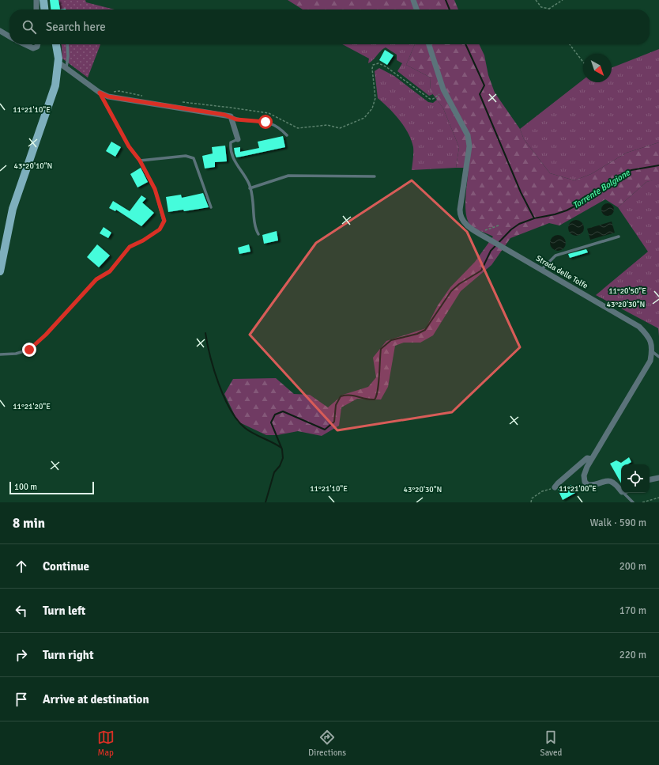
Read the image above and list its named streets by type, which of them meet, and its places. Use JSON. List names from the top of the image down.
{
  "streets": {
    "street": ["Strada delle Tolfe"]
  },
  "water": ["Torrente Bolgione"],
  "scale_bar": "100 m",
  "north": "bottom right",
  "page": {
    "search": "Search here",
    "scale": "100 m",
    "heading": ["8 min", "Walk · 590 m"],
    "list": [
      ["Continue", "200 m"],
      ["Turn left", "170 m"],
      ["Turn right", "220 m"],
      "Arrive at destination"
    ],
    "nav": ["Map", "Directions", "Saved"]
  },
  "coordinates": [
    "11°21'10\"E",
    "43°20'10\"N",
    "11°20'50\"E",
    "43°20'30\"N",
    "11°21'20\"E",
    "11°21'00\"E"
  ]
}
